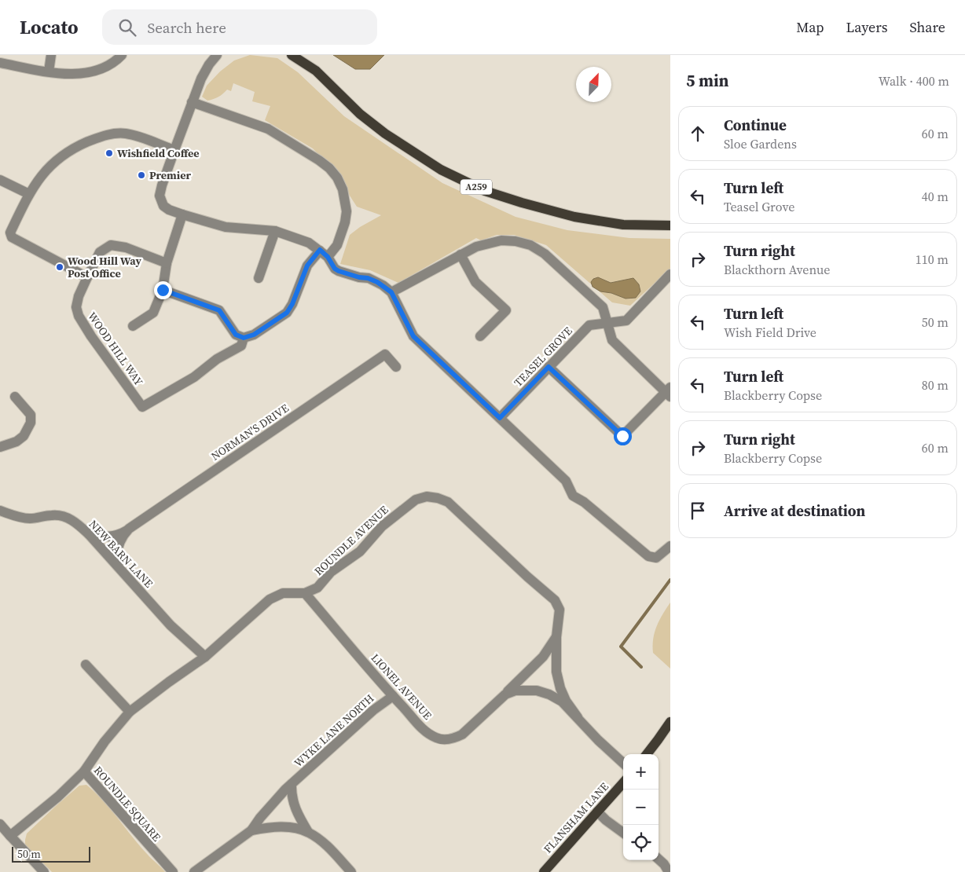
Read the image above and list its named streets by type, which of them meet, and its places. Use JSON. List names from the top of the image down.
{
  "streets": {
    "main road": ["A259", "FLANSHAM LANE"],
    "street": [
      "WOOD HILL WAY",
      "TEASEL GROVE",
      "NORMAN'S DRIVE",
      "ROUNDLE AVENUE",
      "NEW BARN LANE",
      "LIONEL AVENUE",
      "WYKE LANE NORTH",
      "ROUNDLE SQUARE"
    ]
  },
  "crossings": [
    ["NORMAN'S DRIVE", "NEW BARN LANE"],
    ["ROUNDLE AVENUE", "LIONEL AVENUE"],
    ["LIONEL AVENUE", "WYKE LANE NORTH"]
  ],
  "places": ["Wishfield Coffee", "Premier", "Wood Hill Way Post Office"],
  "scale_bar": "50 m",
  "north": "top right",
  "page": {
    "header": "Locato",
    "search": "Search here",
    "nav": ["Map", "Layers", "Share"],
    "heading": ["5 min", "Walk · 400 m"],
    "list": [
      ["Continue", "Sloe Gardens", "60 m"],
      ["Turn left", "Teasel Grove", "40 m"],
      ["Turn right", "Blackthorn Avenue", "110 m"],
      ["Turn left", "Wish Field Drive", "50 m"],
      ["Turn left", "Blackberry Copse", "80 m"],
      ["Turn right", "Blackberry Copse", "60 m"],
      "Arrive at destination"
    ],
    "map_buttons": ["+", "−"],
    "scale": "50 m"
  }
}
